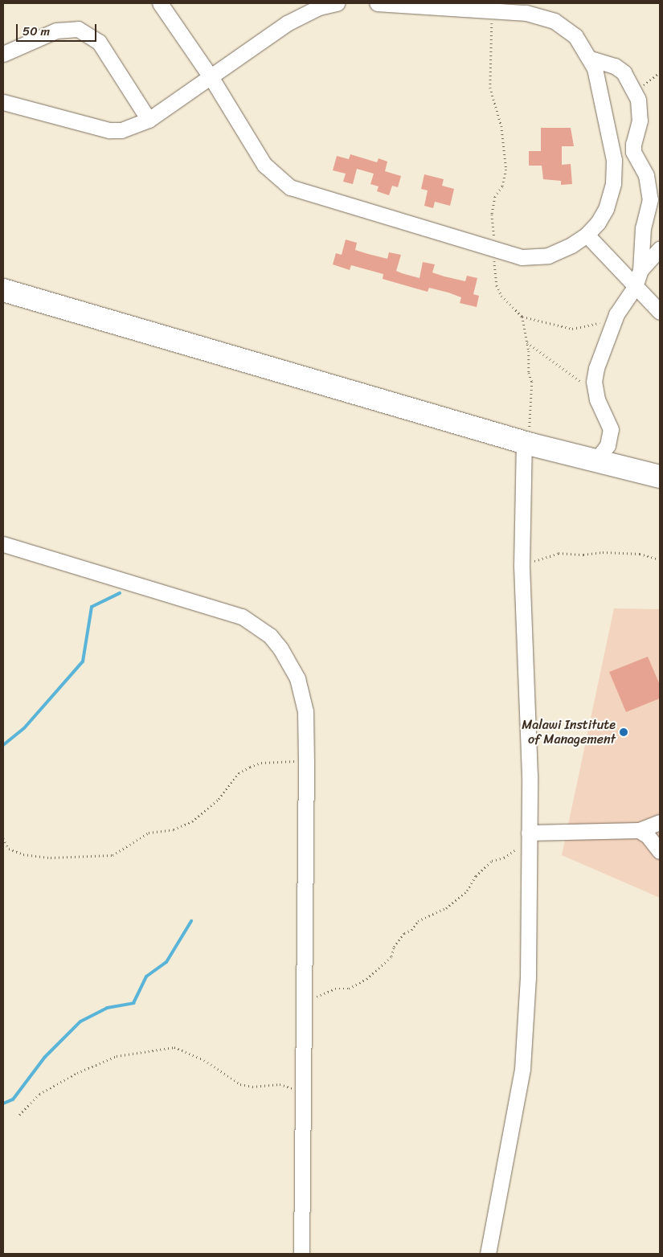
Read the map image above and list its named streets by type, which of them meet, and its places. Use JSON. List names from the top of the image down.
{
  "places": ["Malawi Institute of Management"],
  "scale_bar": "50 m"
}
